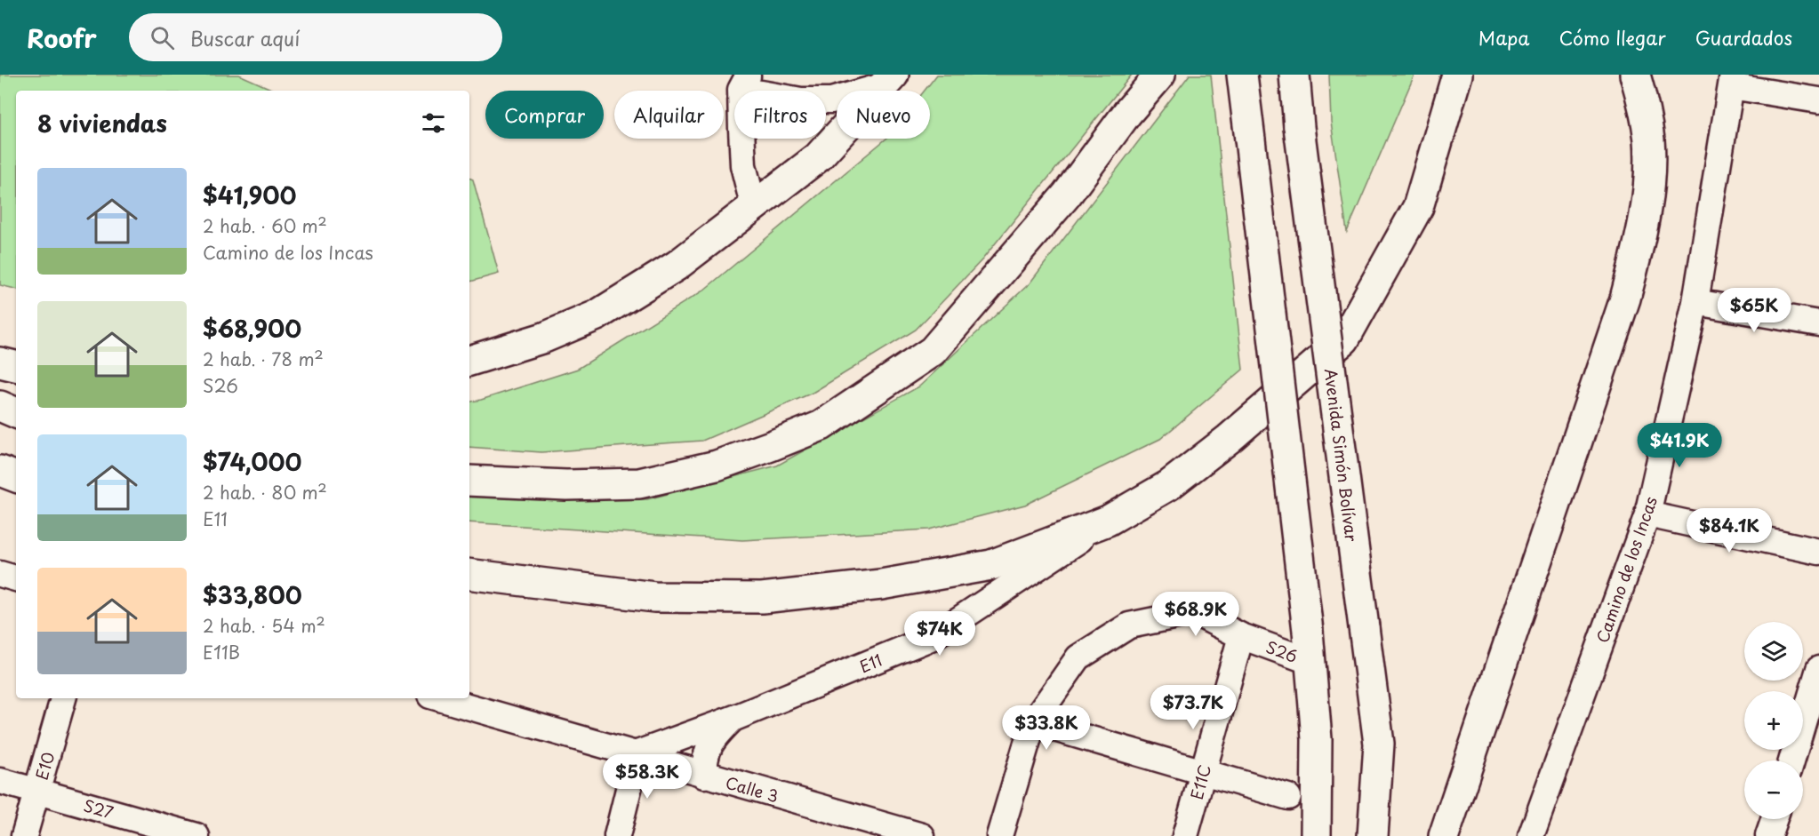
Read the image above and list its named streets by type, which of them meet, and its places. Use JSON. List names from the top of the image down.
{
  "streets": {
    "main road": ["Avenida Simón Bolívar"],
    "street": [
      "Camino de los Incas",
      "S26",
      "E11",
      "E10",
      "E11C",
      "Calle 3",
      "S27"
    ]
  },
  "crossings": [
    ["S26", "E11C"],
    ["E11", "Calle 3"],
    ["E10", "S27"]
  ],
  "page": {
    "header": "Roofr",
    "search": "Buscar aquí",
    "nav": ["Mapa", "Cómo llegar", "Guardados"],
    "chip": [
      "Comprar",
      "Alquilar",
      "Filtros",
      "Nuevo"
    ],
    "heading": "8 viviendas",
    "list": [
      {
        "name": "$41,900",
        "note": "2 hab. · 60 m² · Camino de los Incas"
      },
      {
        "name": "$68,900",
        "note": "2 hab. · 78 m² · S26"
      },
      {
        "name": "$74,000",
        "note": "2 hab. · 80 m² · E11"
      },
      {
        "name": "$33,800",
        "note": "2 hab. · 54 m² · E11B"
      }
    ],
    "price": [
      "$65K",
      "$41.9K",
      "$84.1K",
      "$68.9K",
      "$74K",
      "$73.7K",
      "$33.8K",
      "$58.3K"
    ],
    "map_buttons": ["+", "−"]
  }
}
